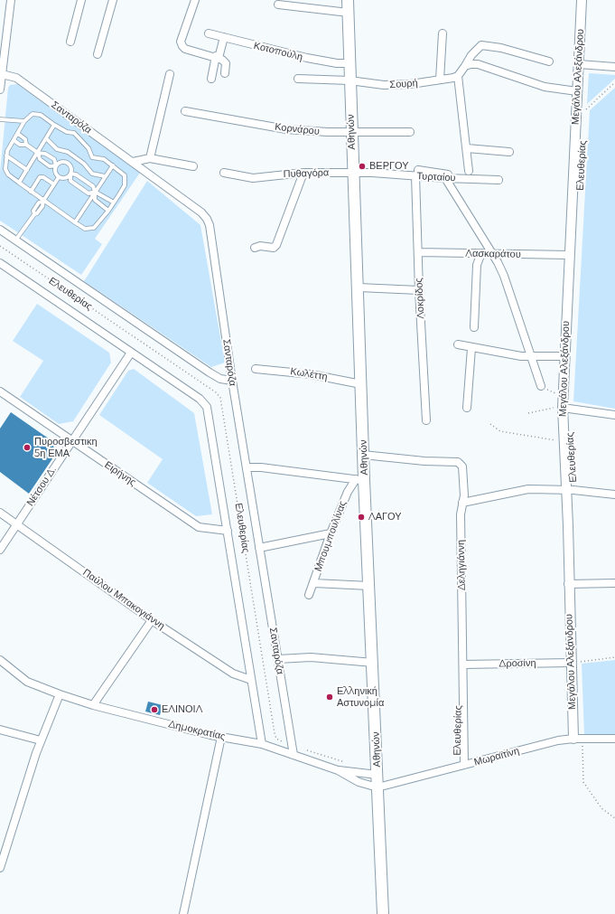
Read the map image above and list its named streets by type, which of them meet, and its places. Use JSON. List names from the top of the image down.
{
  "streets": {
    "main road": ["Αθηνών"],
    "street": [
      "Κοτοπούλη",
      "Μεγάλου Αλεξάνδρου",
      "Σουρή",
      "Σανταρόζα",
      "Κορνάρου",
      "Ελευθερίας",
      "Πυθαγόρα",
      "Τυρταίου",
      "Λασκαράτου",
      "Λοκρίδος",
      "Κωλέττη",
      "Ειρήνης",
      "Νέτσου Δ.",
      "Μπουμπουλίνας",
      "Δεληγιάννη",
      "Παύλου Μπακογιάννη",
      "Δροσίνη",
      "Δημοκρατίας",
      "Μωραϊτίνη"
    ]
  },
  "crossings": [
    ["Κοτοπούλη", "Αθηνών"],
    ["Μεγάλου Αλεξάνδρου", "Λασκαράτου"],
    ["Μεγάλου Αλεξάνδρου", "Δροσίνη"],
    ["Μεγάλου Αλεξάνδρου", "Μωραϊτίνη"],
    ["Σουρή", "Αθηνών"],
    ["Σανταρόζα", "Ελευθερίας"],
    ["Σανταρόζα", "Δημοκρατίας"],
    ["Κορνάρου", "Αθηνών"],
    ["Αθηνών", "Πυθαγόρα"],
    ["Αθηνών", "Τυρταίου"],
    ["Αθηνών", "Κωλέττη"],
    ["Αθηνών", "Μπουμπουλίνας"],
    ["Αθηνών", "Δεληγιάννη"],
    ["Αθηνών", "Δημοκρατίας"],
    ["Αθηνών", "Μωραϊτίνη"],
    ["Ελευθερίας", "Ειρήνης"],
    ["Ελευθερίας", "Νέτσου Δ."],
    ["Ελευθερίας", "Παύλου Μπακογιάννη"],
    ["Ελευθερίας", "Δημοκρατίας"],
    ["Πυθαγόρα", "Τυρταίου"],
    ["Τυρταίου", "Λοκρίδος"],
    ["Λασκαράτου", "Λοκρίδος"],
    ["Ειρήνης", "Νέτσου Δ."],
    ["Νέτσου Δ.", "Παύλου Μπακογιάννη"],
    ["Δεληγιάννη", "Δροσίνη"],
    ["Δεληγιάννη", "Μωραϊτίνη"],
    ["Δημοκρατίας", "Μωραϊτίνη"]
  ],
  "places": [
    "ΒΕΡΓΟΥ",
    "Πυροσβεστικη 5η ΕΜΑ",
    "ΛΑΓΟΥ",
    "Ελληνική Αστυνομία",
    "ΕΛΙΝΟΙΛ"
  ]
}
